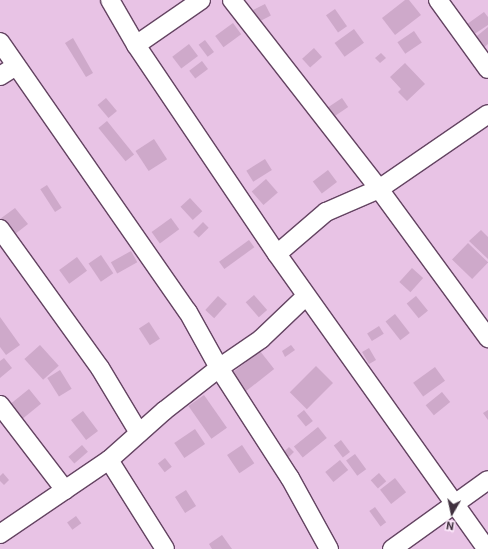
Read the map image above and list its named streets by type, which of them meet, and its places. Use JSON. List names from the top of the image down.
{
  "north": "bottom"
}
